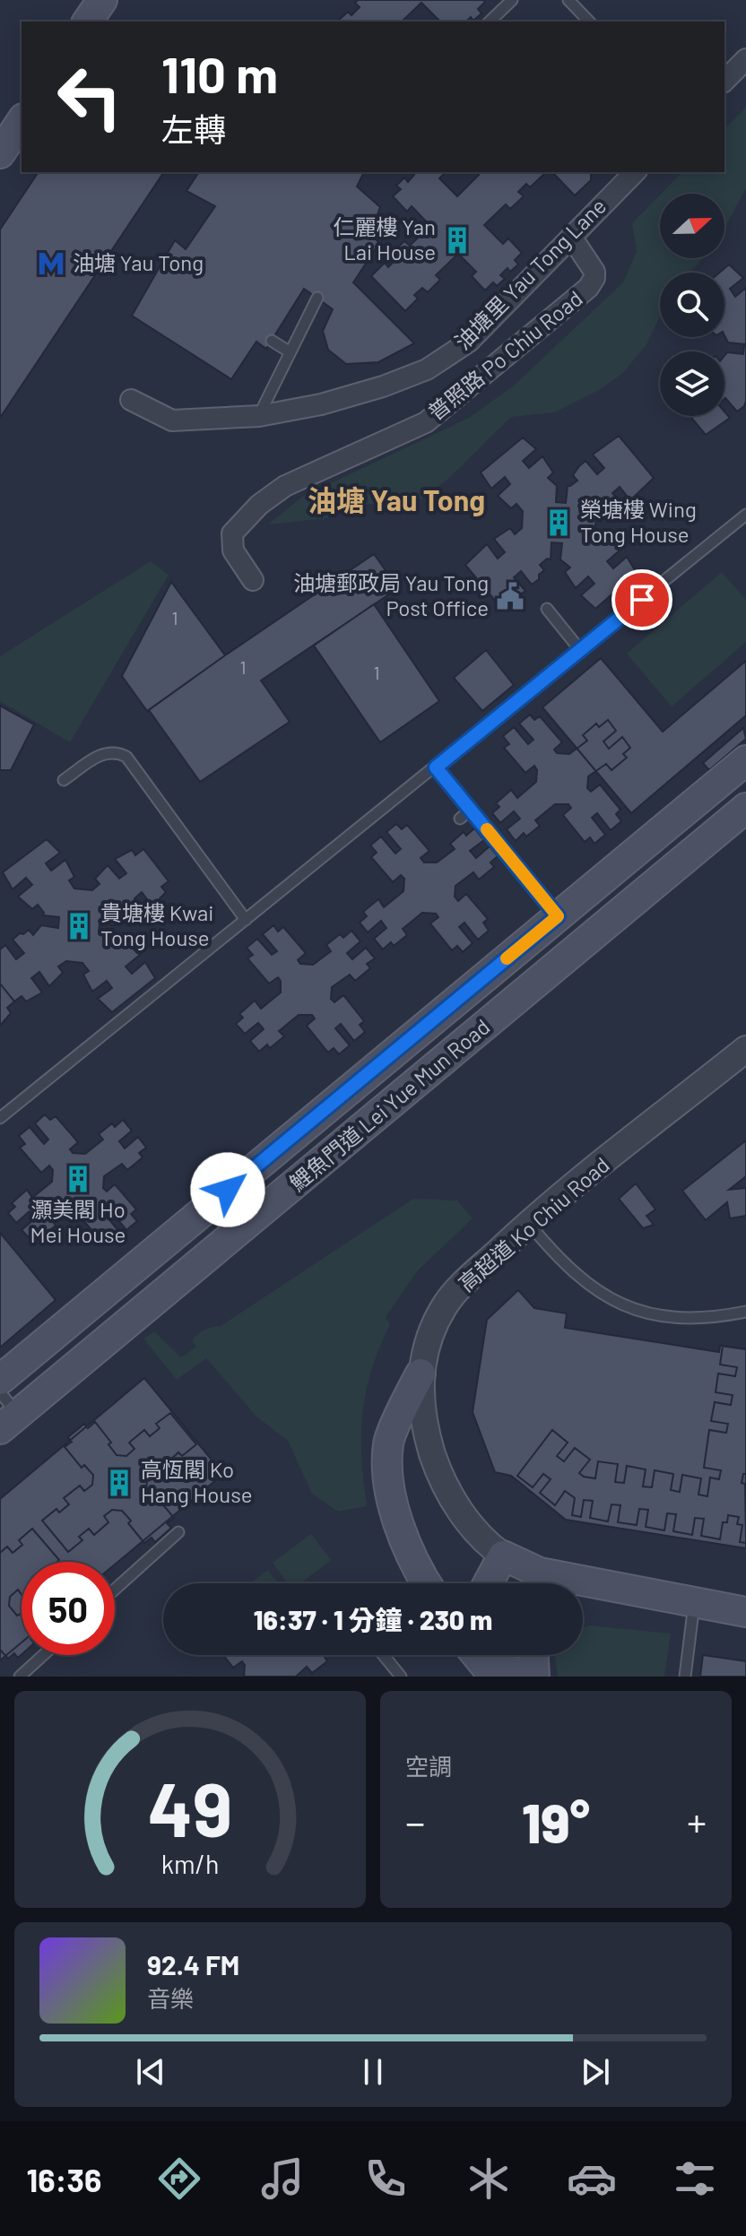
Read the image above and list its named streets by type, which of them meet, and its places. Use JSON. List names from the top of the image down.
{
  "streets": {
    "main road": ["鯉魚門道 Lei Yue Mun Road"],
    "street": ["油塘里 Yau Tong Lane", "普照路 Po Chiu Road", "高超道 Ko Chiu Road"]
  },
  "crossings": [
    ["油塘里 Yau Tong Lane", "普照路 Po Chiu Road"]
  ],
  "districts": ["油塘 Yau Tong"],
  "places": {
    "building": [
      "仁麗樓 Yan Lai House",
      "榮塘樓 Wing Tong House",
      "貴塘樓 Kwai Tong House",
      "灝美閣 Ho Mei House",
      "高恆閣 Ko Hang House"
    ],
    "metro station": ["油塘 Yau Tong"],
    "public building": ["油塘郵政局 Yau Tong Post Office"]
  },
  "house_numbers": ["1", "1", "1"],
  "north": "right",
  "page": {
    "turn": ["110 m", "左轉"],
    "limit": "50",
    "trip": "16:37 · 1 分鐘 · 230 m",
    "tile": "空調",
    "heat": ["−", "19°", "+"],
    "song": ["92.4 FM", "音樂"],
    "tabs": "16:36",
    "gauge": ["49", "km/h"]
  }
}
